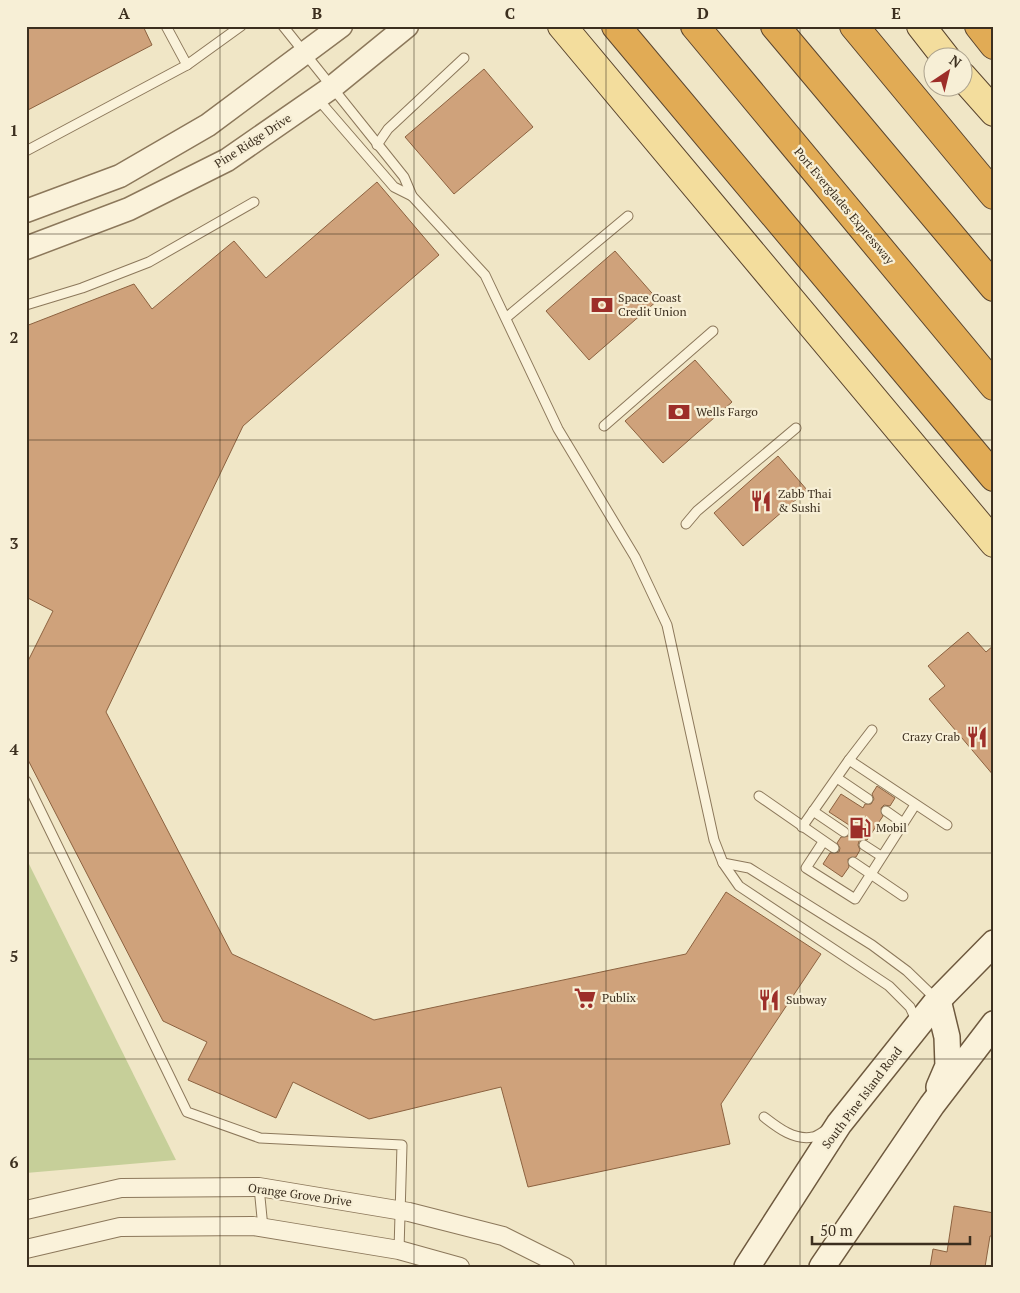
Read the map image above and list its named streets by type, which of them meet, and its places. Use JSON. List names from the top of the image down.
{
  "streets": {
    "highway": ["Port Everglades Expressway"],
    "main road": ["South Pine Island Road"],
    "street": ["Pine Ridge Drive", "Orange Grove Drive"]
  },
  "places": {
    "bank": ["Space Coast Credit Union", "Wells Fargo"],
    "restaurant": ["Zabb Thai & Sushi", "Crazy Crab", "Subway"],
    "fuel station": ["Mobil"],
    "supermarket": ["Publix"]
  },
  "scale_bar": "50 m",
  "north": "top right",
  "grid": {
    "columns": [
      "A",
      "B",
      "C",
      "D",
      "E"
    ],
    "rows": [
      "1",
      "2",
      "3",
      "4",
      "5",
      "6"
    ]
  }
}
